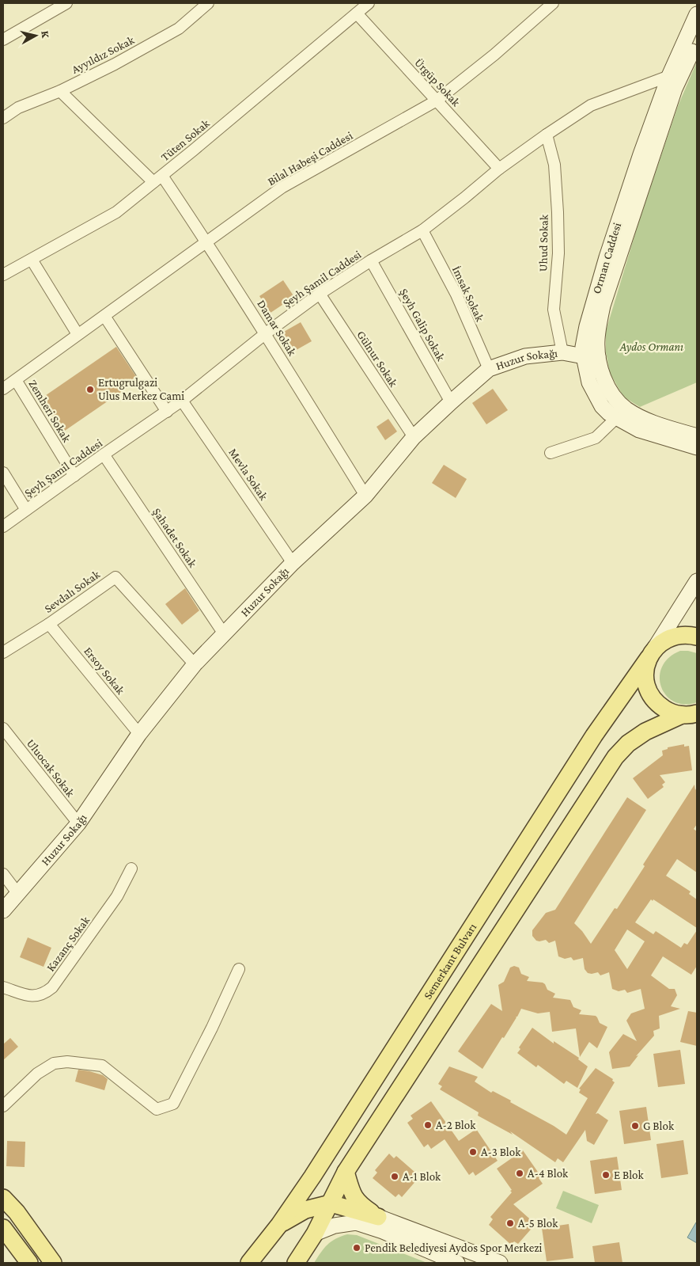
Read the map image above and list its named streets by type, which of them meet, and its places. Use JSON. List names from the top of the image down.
{
  "streets": {
    "main road": ["Semerkant Bulvarı"],
    "street": [
      "Ayyıldız Sokak",
      "Ürgüp Sokak",
      "Tüten Sokak",
      "Bilal Habeşi Caddesi",
      "Uhud Sokak",
      "Orman Caddesi",
      "Şeyh Şamil Caddesi",
      "İmsak Sokak",
      "Şeyh Galip Sokak",
      "Damar Sokak",
      "Gülnur Sokak",
      "Huzur Sokağı",
      "Zemheri Sokak",
      "Mevla Sokak",
      "Şahadet Sokak",
      "Sevdalı Sokak",
      "Ersoy Sokak",
      "Uluocak Sokak",
      "Kazanç Sokak"
    ]
  },
  "crossings": [
    ["Ayyıldız Sokak", "Damar Sokak"],
    ["Ürgüp Sokak", "Tüten Sokak"],
    ["Ürgüp Sokak", "Bilal Habeşi Caddesi"],
    ["Ürgüp Sokak", "Şeyh Şamil Caddesi"],
    ["Tüten Sokak", "Damar Sokak"],
    ["Bilal Habeşi Caddesi", "Damar Sokak"],
    ["Bilal Habeşi Caddesi", "Zemheri Sokak"],
    ["Uhud Sokak", "Şeyh Şamil Caddesi"],
    ["Uhud Sokak", "Huzur Sokağı"],
    ["Orman Caddesi", "Şeyh Şamil Caddesi"],
    ["Orman Caddesi", "Huzur Sokağı"],
    ["Şeyh Şamil Caddesi", "İmsak Sokak"],
    ["Şeyh Şamil Caddesi", "Şeyh Galip Sokak"],
    ["Şeyh Şamil Caddesi", "Damar Sokak"],
    ["Şeyh Şamil Caddesi", "Gülnur Sokak"],
    ["Şeyh Şamil Caddesi", "Zemheri Sokak"],
    ["Şeyh Şamil Caddesi", "Mevla Sokak"],
    ["Şeyh Şamil Caddesi", "Şahadet Sokak"],
    ["İmsak Sokak", "Huzur Sokağı"],
    ["Şeyh Galip Sokak", "Huzur Sokağı"],
    ["Damar Sokak", "Huzur Sokağı"],
    ["Gülnur Sokak", "Huzur Sokağı"],
    ["Huzur Sokağı", "Mevla Sokak"],
    ["Huzur Sokağı", "Şahadet Sokak"],
    ["Huzur Sokağı", "Sevdalı Sokak"],
    ["Huzur Sokağı", "Ersoy Sokak"],
    ["Huzur Sokağı", "Uluocak Sokak"],
    ["Sevdalı Sokak", "Ersoy Sokak"]
  ],
  "parks": ["Aydos Ormanı"],
  "places": [
    "Ertugrulgazi Ulus Merkez Cami",
    "A-2 Blok",
    "G Blok",
    "A-3 Blok",
    "A-4 Blok",
    "E Blok",
    "A-1 Blok",
    "A-5 Blok",
    "Pendik Belediyesi Aydos Spor Merkezi"
  ],
  "north": "right"
}
